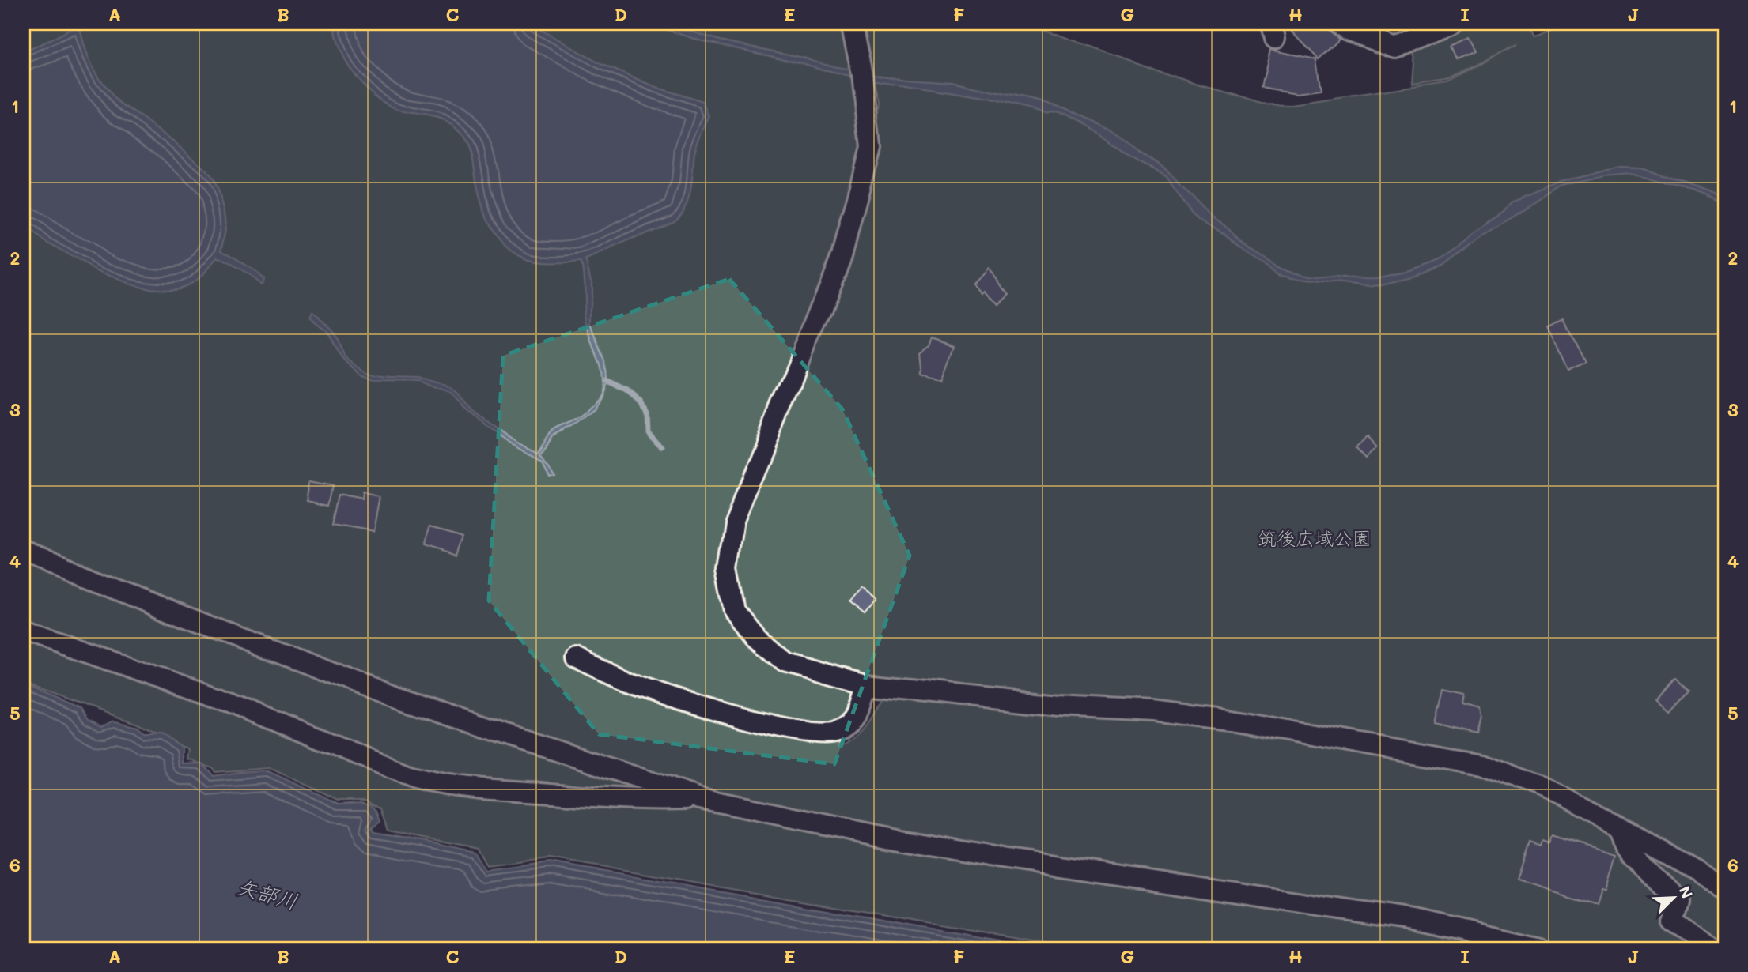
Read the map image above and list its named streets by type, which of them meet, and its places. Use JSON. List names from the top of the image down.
{
  "water": ["矢部川"],
  "parks": ["筑後広域公園"],
  "north": "top right",
  "grid": {
    "columns": [
      "A",
      "B",
      "C",
      "D",
      "E",
      "F",
      "G",
      "H",
      "I",
      "J"
    ],
    "rows": [
      "1",
      "2",
      "3",
      "4",
      "5",
      "6"
    ]
  }
}
